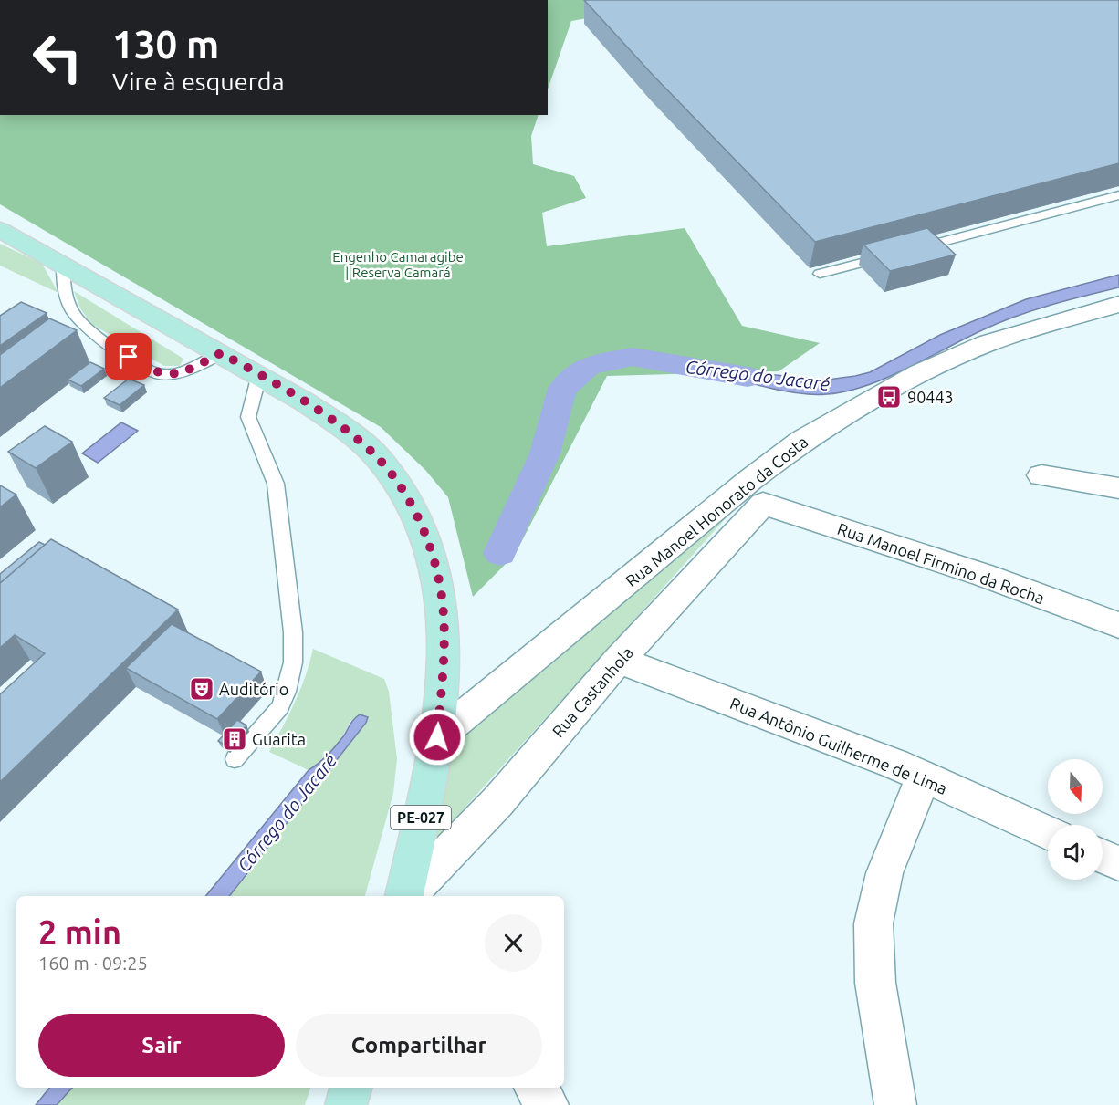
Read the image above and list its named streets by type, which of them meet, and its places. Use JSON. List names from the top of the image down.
{
  "streets": {
    "main road": ["PE-027"],
    "street": [
      "Rua Manoel Honorato da Costa",
      "Rua Manoel Firmino da Rocha",
      "Rua Castanhola",
      "Rua Antônio Guilherme de Lima"
    ]
  },
  "crossings": [
    ["Rua Manoel Honorato da Costa", "Rua Manoel Firmino da Rocha"],
    ["Rua Manoel Honorato da Costa", "Rua Castanhola"],
    ["Rua Manoel Honorato da Costa", "PE-027"],
    ["Rua Manoel Firmino da Rocha", "Rua Castanhola"],
    ["Rua Castanhola", "Rua Antônio Guilherme de Lima"]
  ],
  "water": ["Córrego do Jacaré"],
  "parks": ["Engenho Camaragibe | Reserva Camará"],
  "places": {
    "bus stop": ["90443"],
    "theatre": ["Auditório"],
    "building": ["Guarita"]
  },
  "north": "bottom",
  "page": {
    "turn": ["130 m", "Vire à esquerda"],
    "heading": ["2 min", "160 m · 09:25"],
    "buttons": ["Sair", "Compartilhar"]
  }
}
